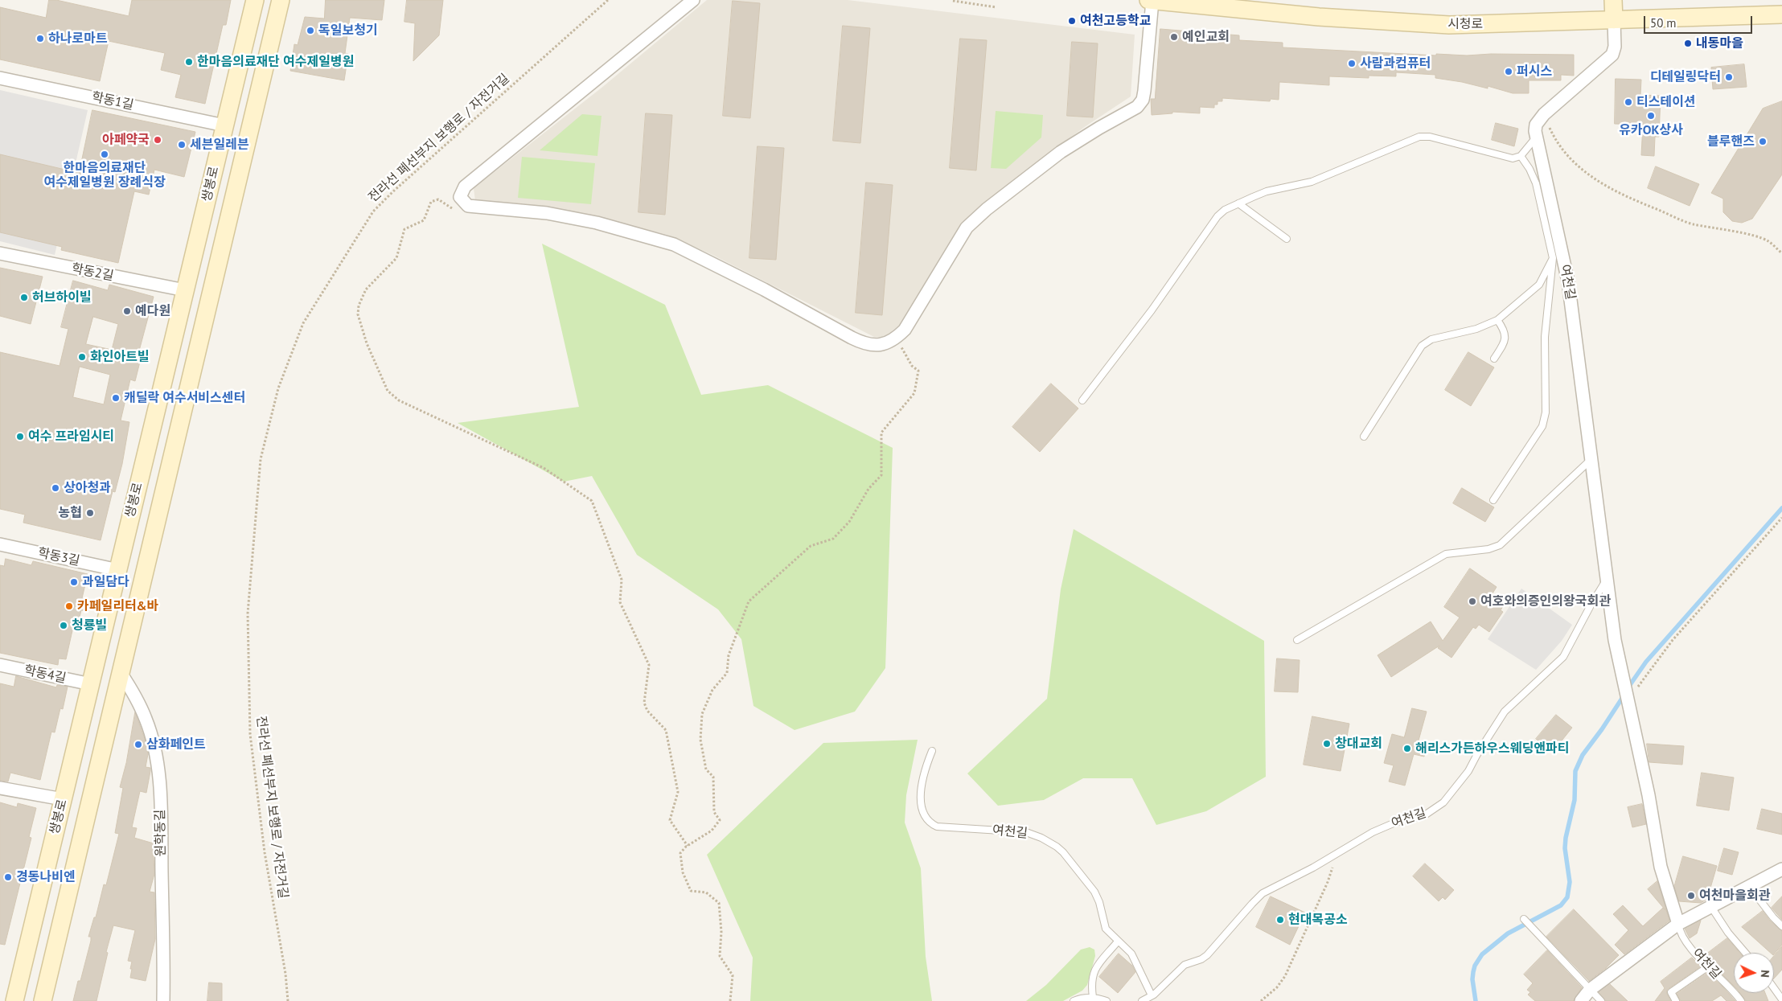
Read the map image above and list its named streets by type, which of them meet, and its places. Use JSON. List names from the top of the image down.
{
  "streets": {
    "street": [
      "시청로",
      "학동1길",
      "쌍봉로",
      "학동2길",
      "여천길",
      "학동3길",
      "학동4길",
      "원학동길"
    ],
    "path": ["전라선 폐선부지 보행로 / 자전거길"]
  },
  "crossings": [
    ["시청로", "여천길"],
    ["학동1길", "쌍봉로"],
    ["쌍봉로", "학동2길"],
    ["쌍봉로", "학동3길"],
    ["쌍봉로", "학동4길"],
    ["쌍봉로", "원학동길"]
  ],
  "places": [
    "여천고등학교",
    "독일보청기",
    "예인교회",
    "하나로마트",
    "내동마을",
    "한마음의료재단 여수제일병원",
    "사람과컴퓨터",
    "퍼시스",
    "디테일링닥터",
    "티스테이션",
    "유카OK상사",
    "아페약국",
    "블루핸즈",
    "세븐일레븐",
    "한마음의료재단 여수제일병원 장례식장",
    "허브하이빌",
    "예다원",
    "화인아트빌",
    "캐딜락 여수서비스센터",
    "여수 프라임시티",
    "상아청과",
    "농협",
    "과일담다",
    "여호와의증인의왕국회관",
    "카페일리터&바",
    "청룡빌",
    "창대교회",
    "삼화페인트",
    "해리스가든하우스웨딩앤파티",
    "경동나비엔",
    "여천마을회관",
    "현대목공소"
  ],
  "scale_bar": "50 m",
  "north": "right"
}
